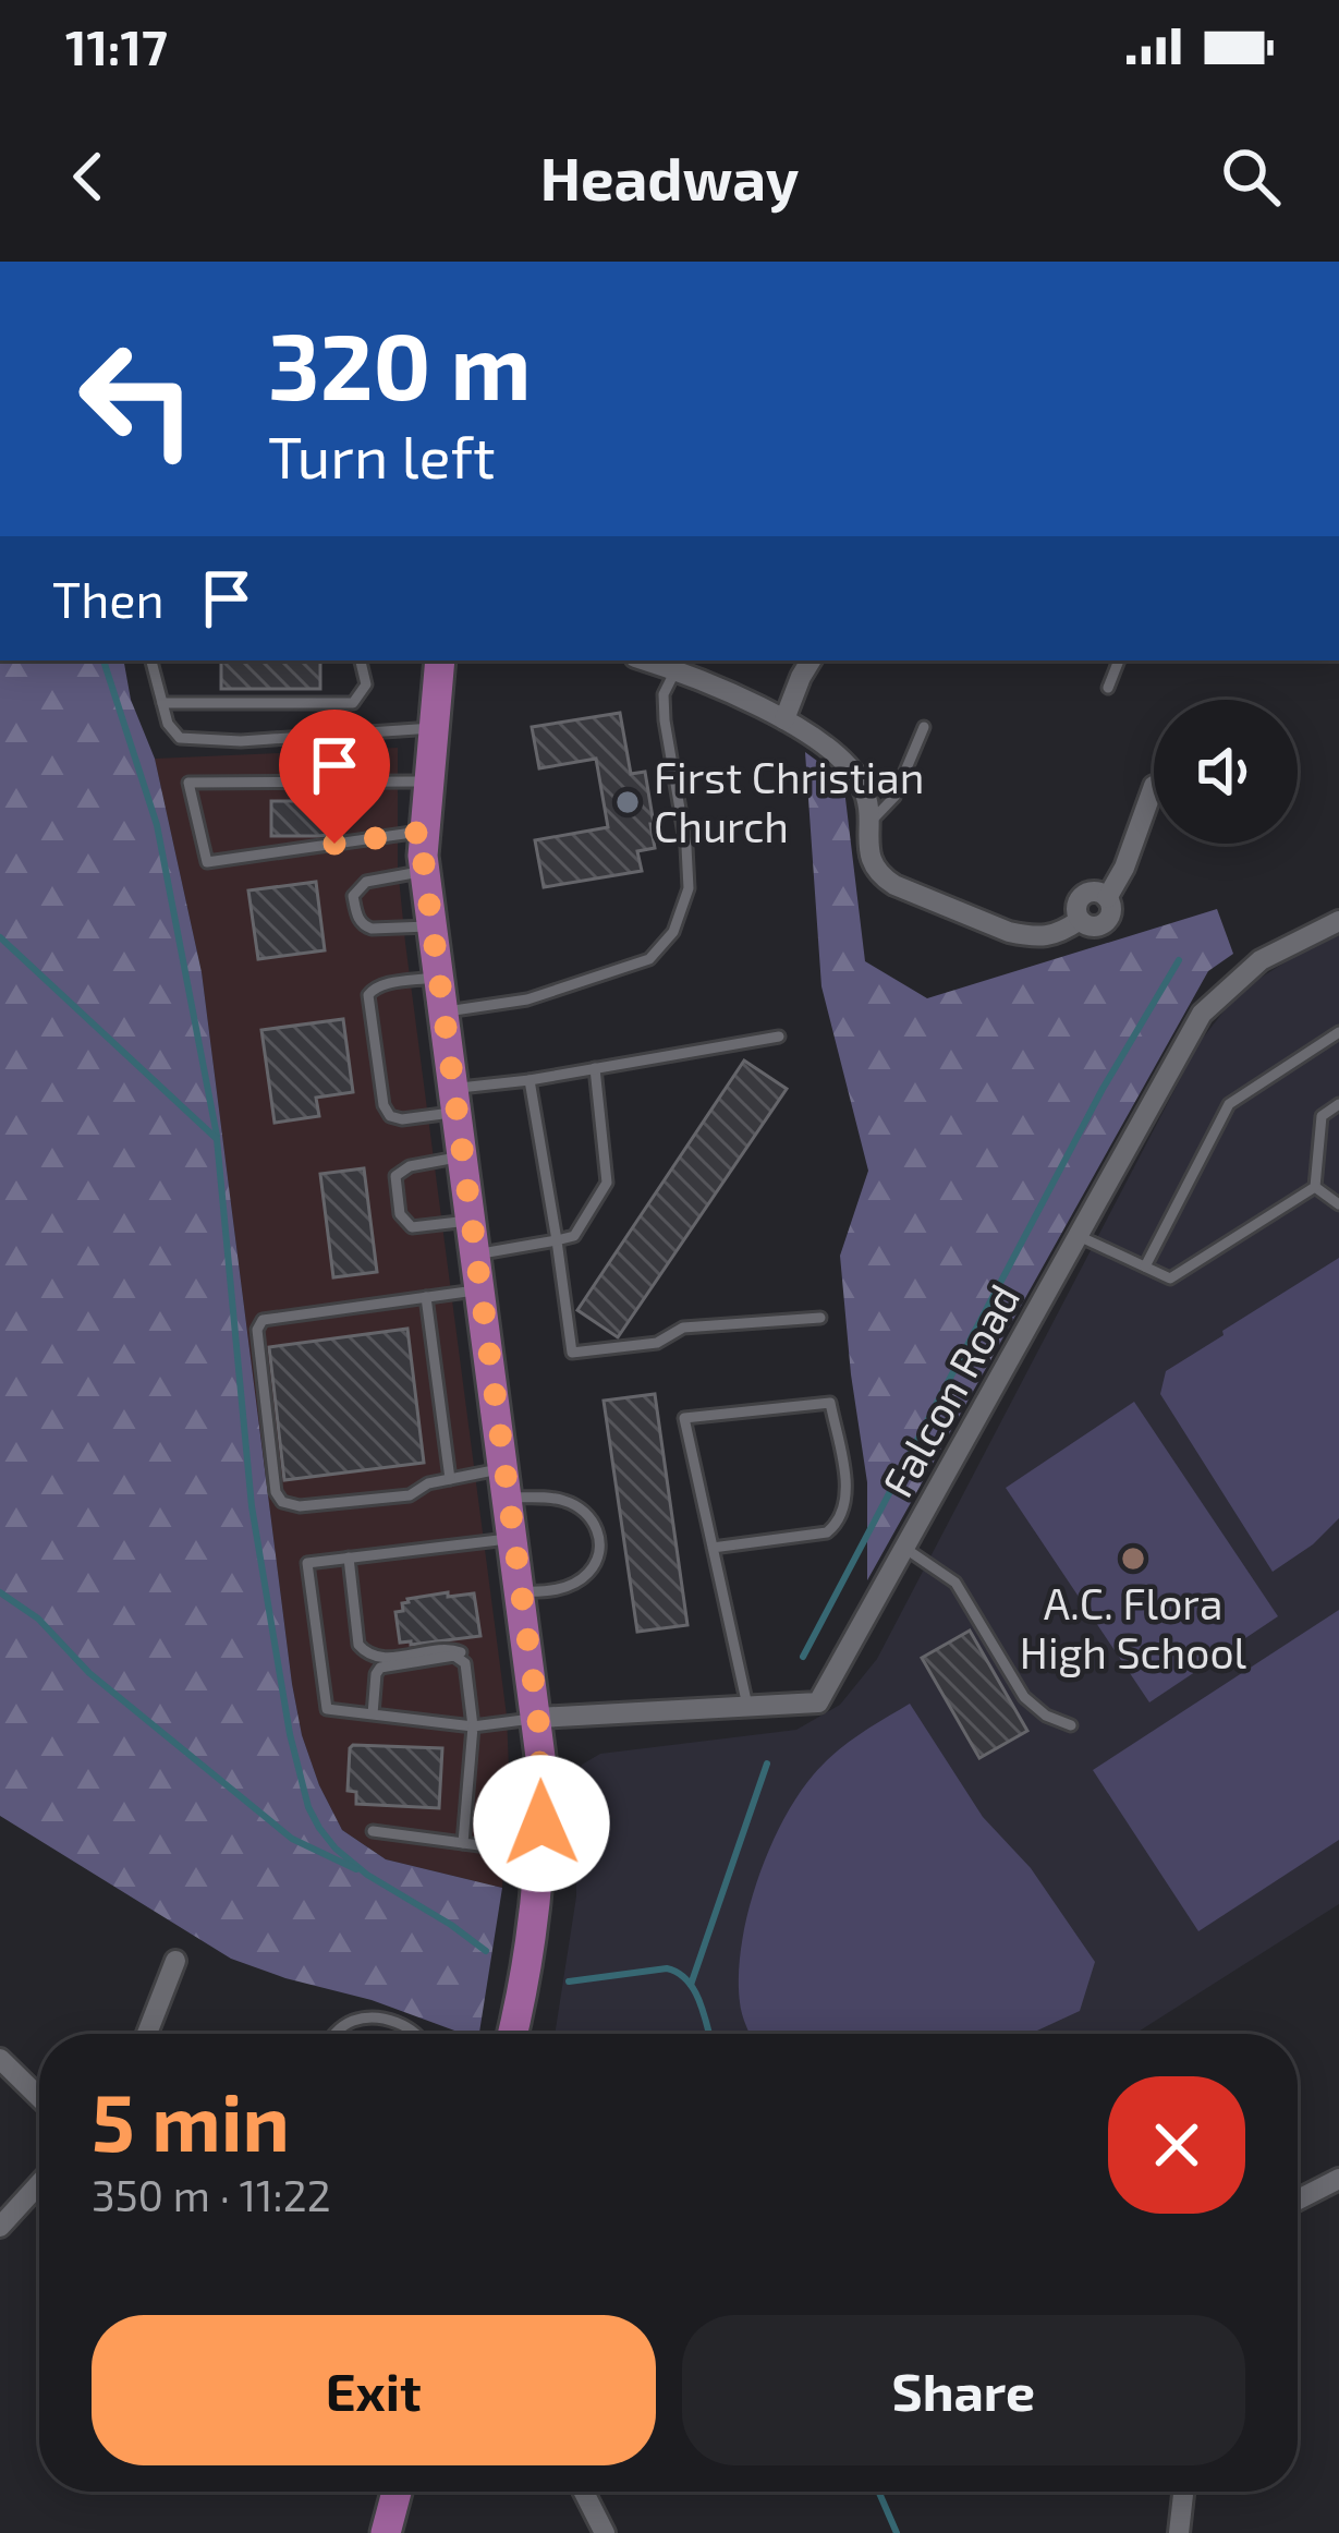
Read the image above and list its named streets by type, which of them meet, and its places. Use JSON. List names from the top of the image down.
{
  "streets": {
    "street": ["Falcon Road"]
  },
  "places": ["First Christian Church", "A.C. Flora High School"],
  "page": {
    "status": "11:17",
    "header": "Headway",
    "turn": ["320 m", "Turn left"],
    "then": "Then",
    "heading": ["5 min", "350 m · 11:22"],
    "buttons": ["Exit", "Share"]
  }
}
